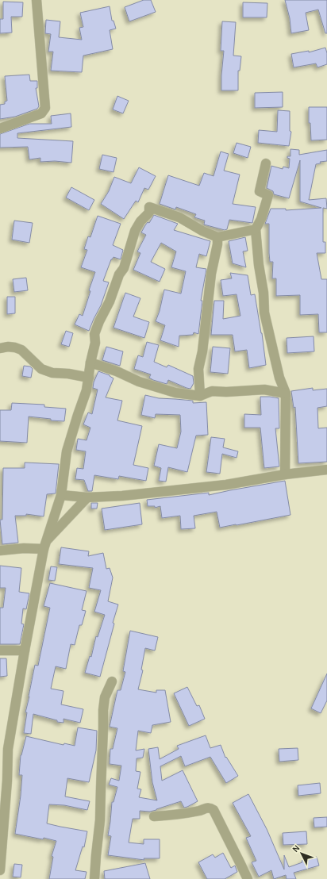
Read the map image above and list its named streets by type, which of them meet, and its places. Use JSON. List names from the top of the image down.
{
  "north": "top left"
}
